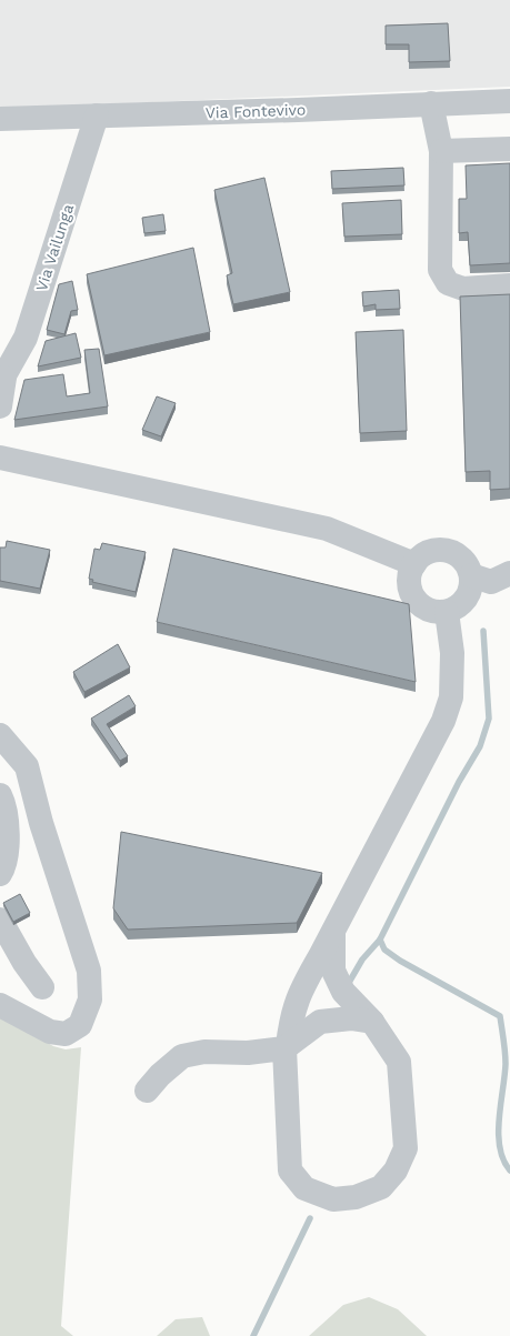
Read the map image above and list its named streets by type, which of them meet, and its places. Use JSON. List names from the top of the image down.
{
  "streets": {
    "street": ["Via Fontevivo", "Via Vailunga"]
  },
  "crossings": [
    ["Via Fontevivo", "Via Vailunga"]
  ]
}
